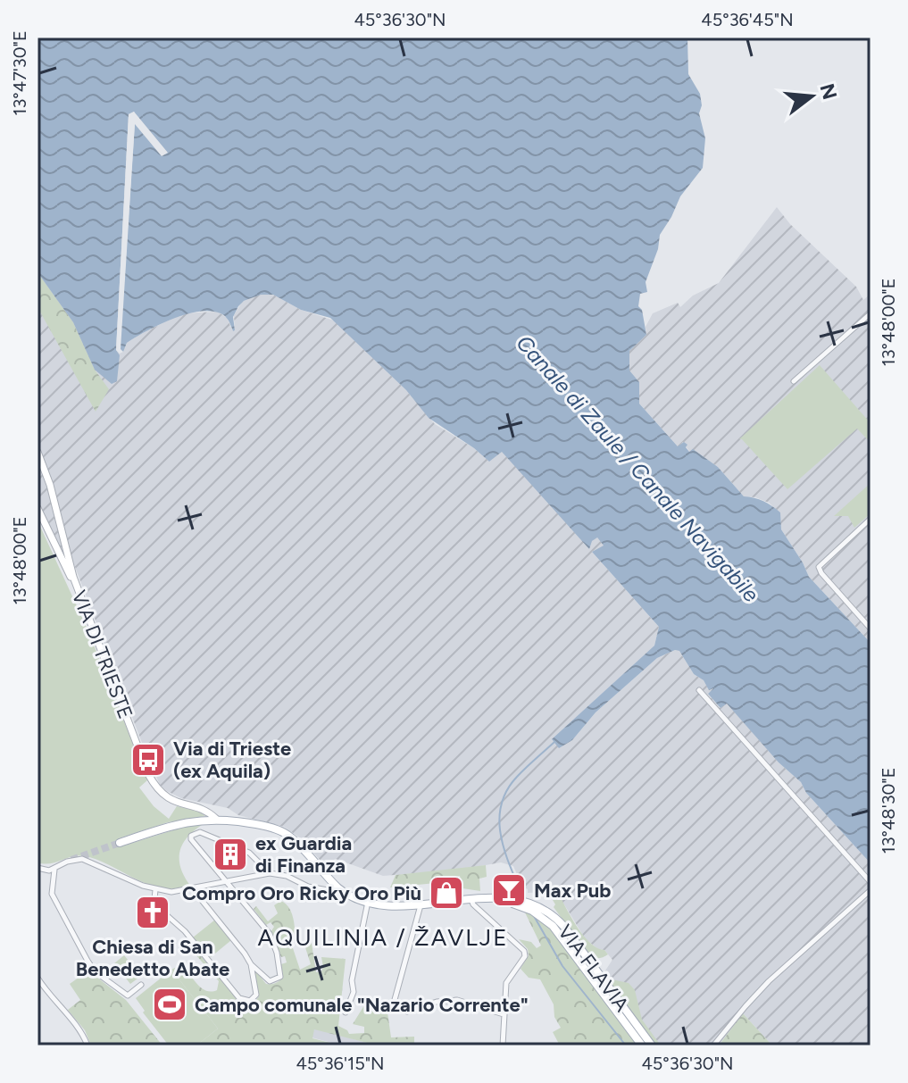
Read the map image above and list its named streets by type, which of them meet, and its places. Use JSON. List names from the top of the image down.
{
  "streets": {
    "main road": ["VIA FLAVIA"],
    "street": ["VIA DI TRIESTE"]
  },
  "districts": ["AQUILINIA / ŽAVLJE"],
  "water": ["Canale di Zaule / Canale Navigabile"],
  "places": {
    "bus stop": ["Via di Trieste (ex Aquila)"],
    "building": ["ex Guardia di Finanza"],
    "bar": ["Max Pub"],
    "shop": ["Compro Oro Ricky Oro Più"],
    "church": ["Chiesa di San Benedetto Abate"],
    "sports": ["Campo comunale \"Nazario Corrente\""]
  },
  "north": "right",
  "coordinates": [
    "45°36'30\"N",
    "45°36'45\"N",
    "13°47'30\"E",
    "13°48'00\"E",
    "13°48'30\"E",
    "45°36'15\"N"
  ]
}
